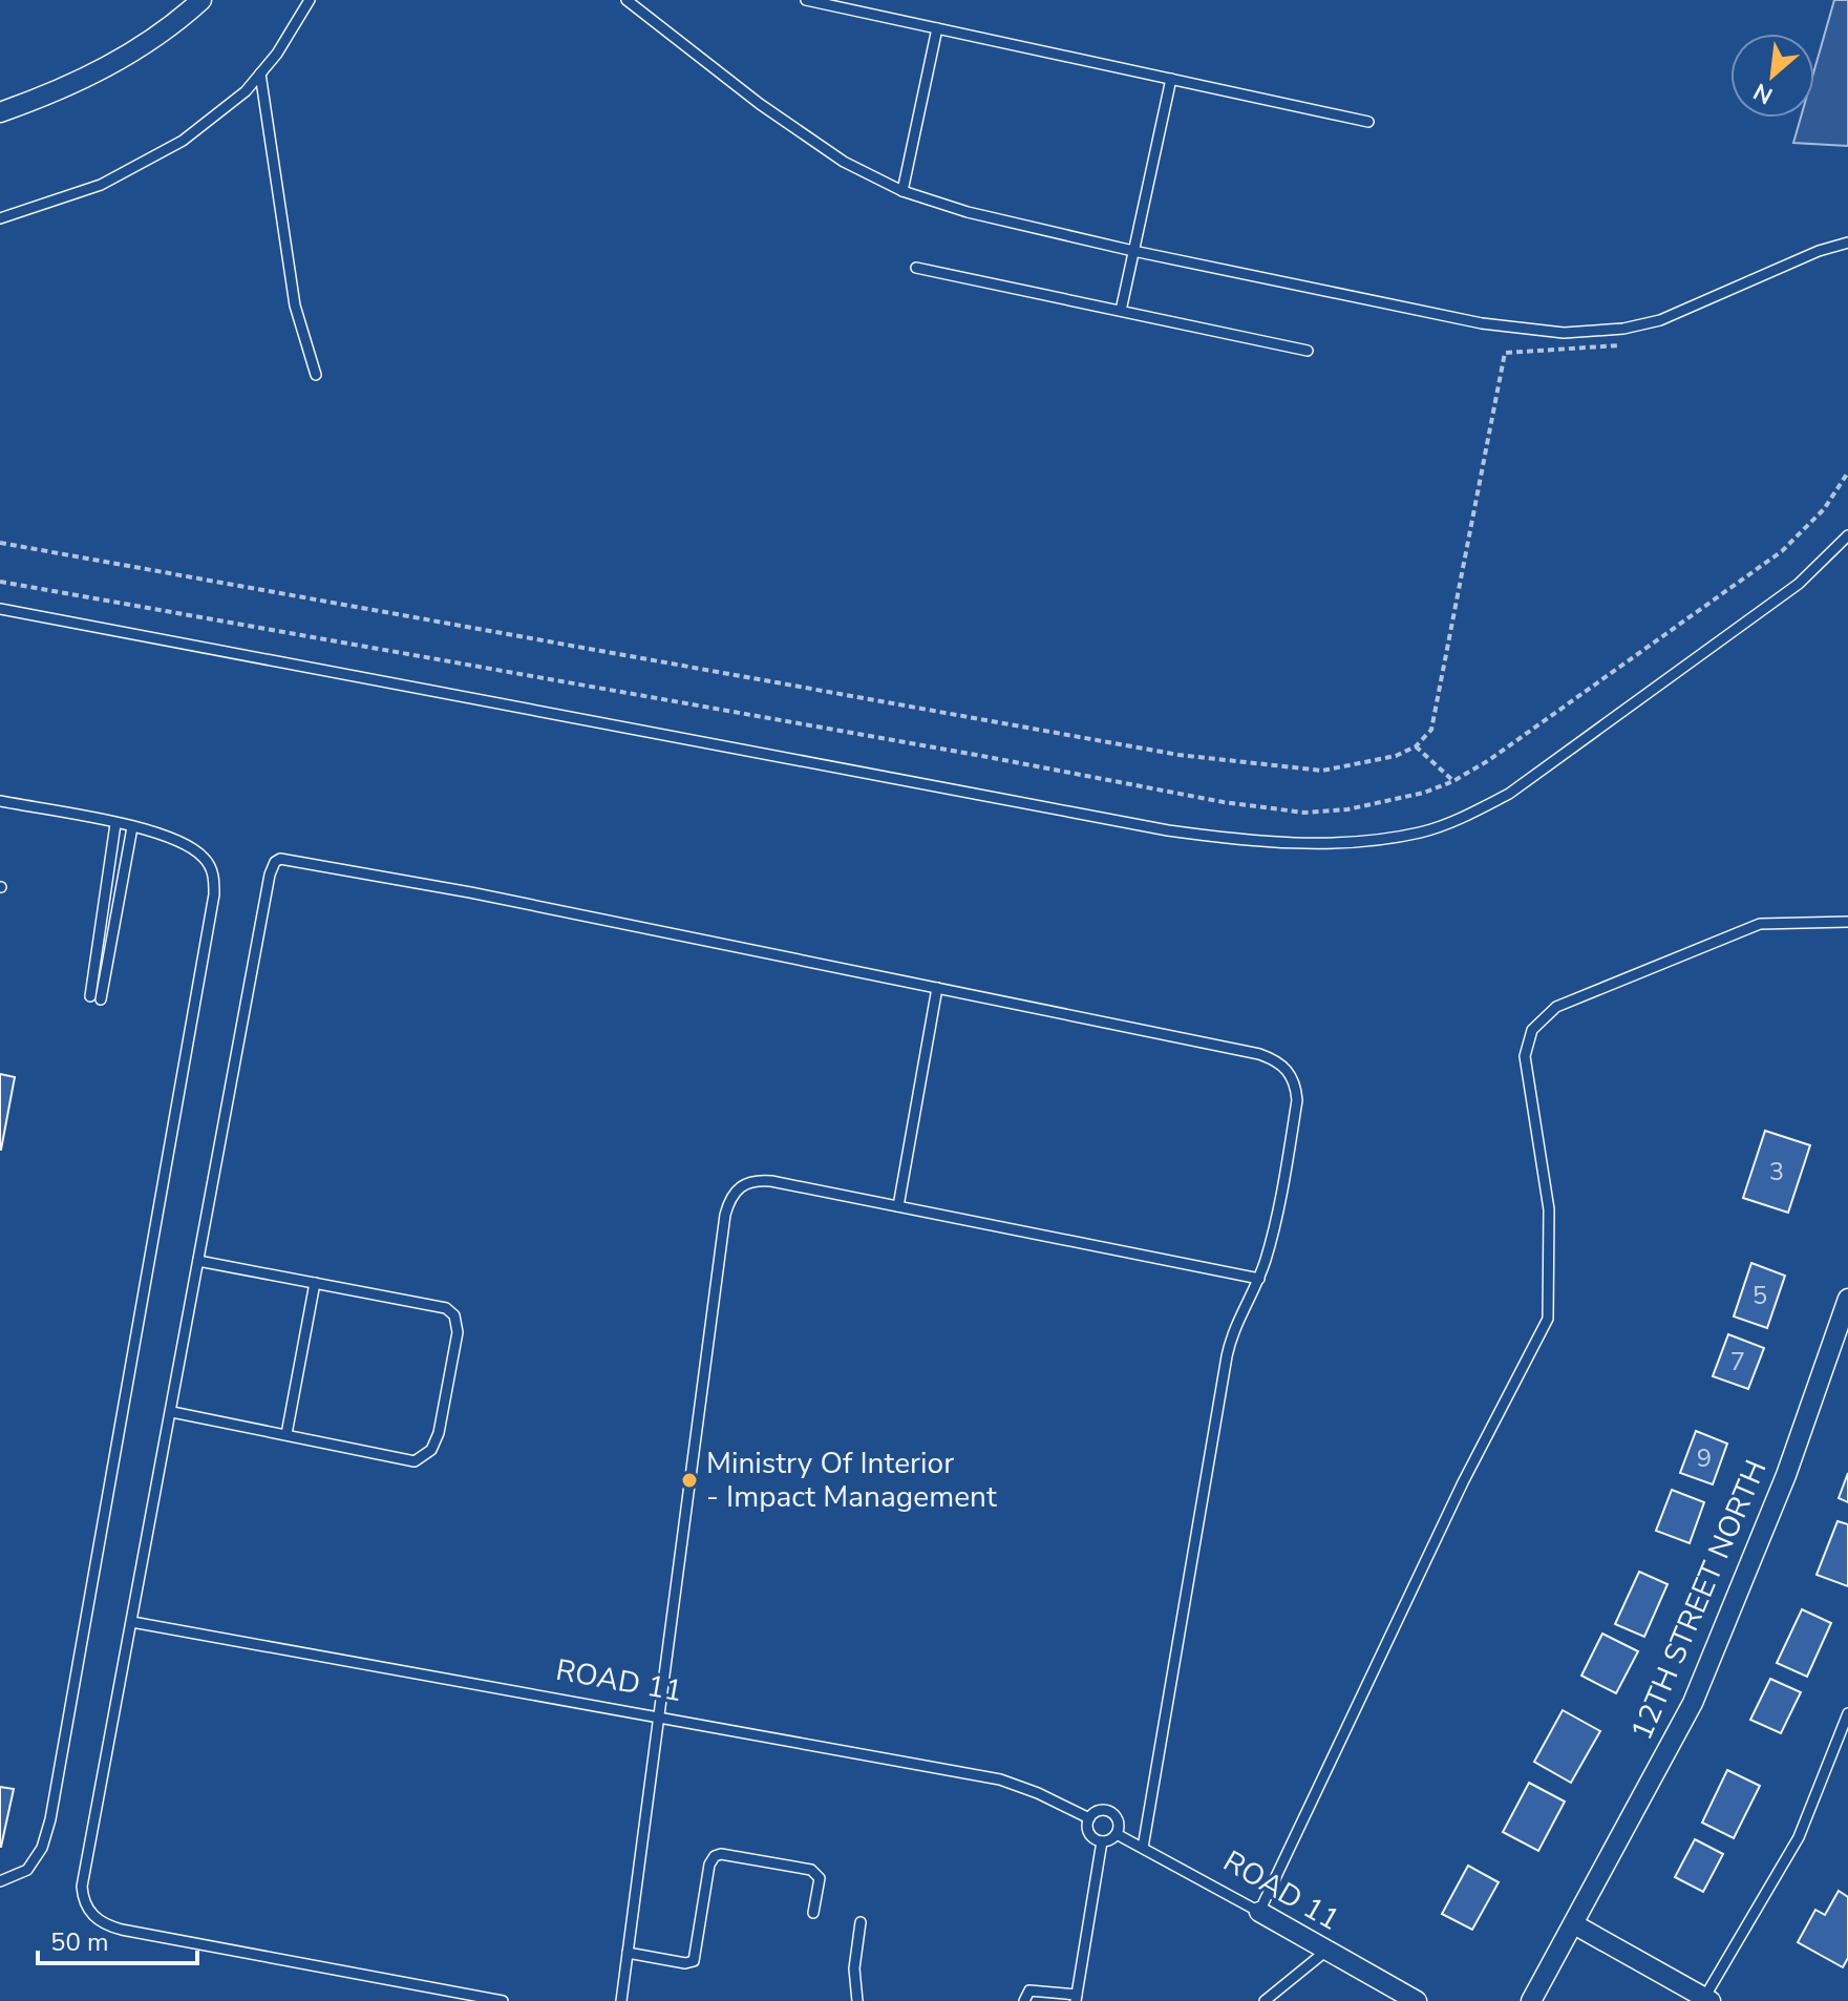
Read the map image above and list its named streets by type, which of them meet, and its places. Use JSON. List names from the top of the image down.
{
  "streets": {
    "street": ["12TH STREET NORTH", "ROAD 11"]
  },
  "places": ["Ministry Of Interior - Impact Management"],
  "house_numbers": [
    "3",
    "5",
    "7",
    "9"
  ],
  "scale_bar": "50 m",
  "north": "bottom left"
}
